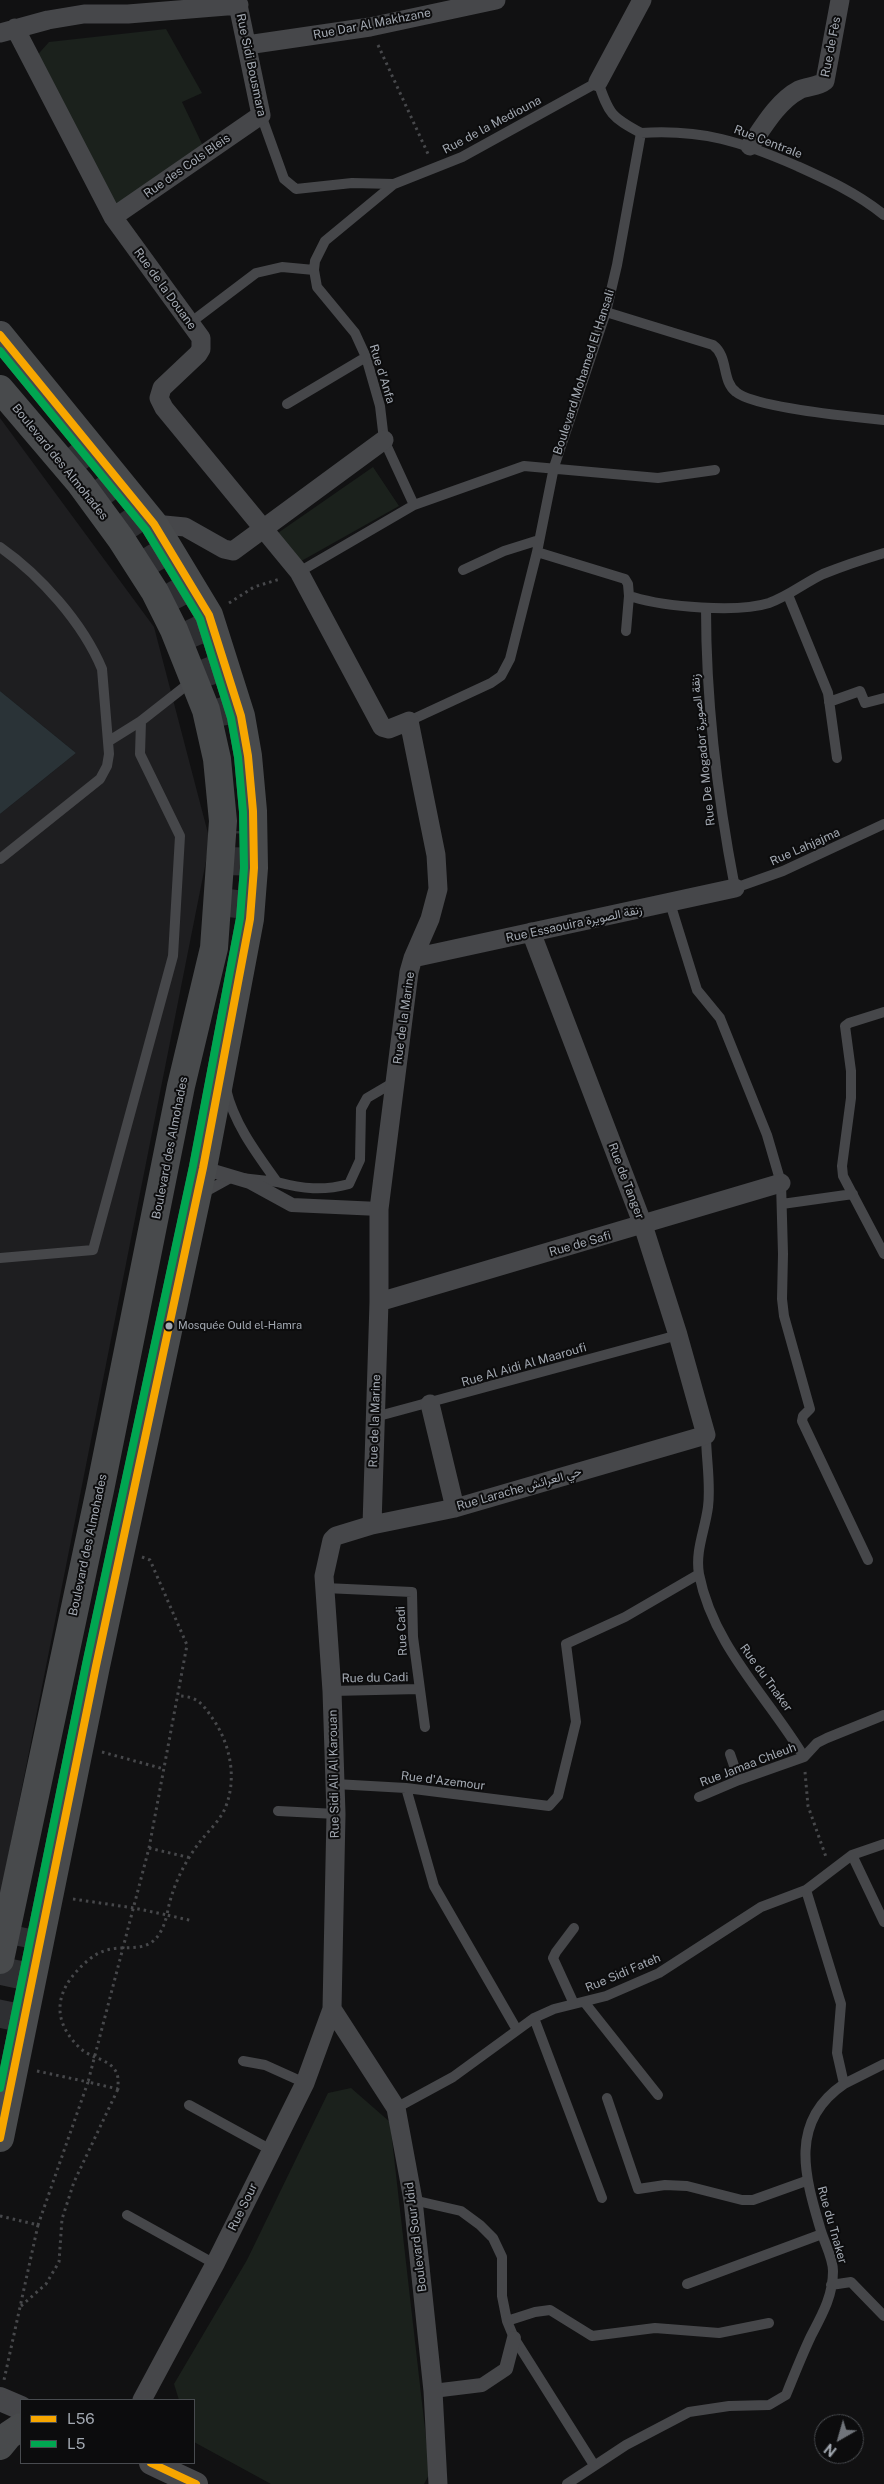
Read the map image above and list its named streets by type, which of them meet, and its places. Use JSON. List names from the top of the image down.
{
  "streets": {
    "main road": ["Boulevard des Almohades"],
    "street": [
      "Rue Dar Al Makhzane",
      "Rue de Fès",
      "Rue Sidi Bousmara",
      "Rue des Cols Bleis",
      "Rue de la Douane",
      "Rue Essaouira زنقة الصويرة",
      "Rue de la Marine",
      "Rue de Tanger",
      "Rue de Safi",
      "Rue Larache حي العرائش",
      "Rue Sidi Ali Al Karouan",
      "Rue Sour",
      "Boulevard Sour Jdid"
    ],
    "lane": [
      "Rue de la Mediouna",
      "Rue Centrale",
      "Boulevard Mohamed El Hansali",
      "Rue d'Anfa",
      "Rue De Mogador زنقة الصويرة",
      "Rue Lahjajma",
      "Rue Al Aidi Al Maaroufi",
      "Rue Cadi",
      "Rue du Cadi",
      "Rue du Tnaker",
      "Rue Jamaa Chleuh",
      "Rue d'Azemour",
      "Rue Sidi Fateh"
    ]
  },
  "crossings": [
    ["Rue Dar Al Makhzane", "Rue Sidi Bousmara"],
    ["Rue de Fès", "Rue Centrale"],
    ["Rue Sidi Bousmara", "Rue de la Mediouna"],
    ["Rue Sidi Bousmara", "Rue des Cols Bleis"],
    ["Rue de la Mediouna", "Rue d'Anfa"],
    ["Rue Centrale", "Boulevard Mohamed El Hansali"],
    ["Rue des Cols Bleis", "Rue de la Douane"],
    ["Boulevard Mohamed El Hansali", "Rue de la Marine"],
    ["Rue De Mogador زنقة الصويرة", "Rue Lahjajma"],
    ["Rue De Mogador زنقة الصويرة", "Rue Essaouira زنقة الصويرة"],
    ["Rue Lahjajma", "Rue Essaouira زنقة الصويرة"],
    ["Rue Essaouira زنقة الصويرة", "Rue de la Marine"],
    ["Rue Essaouira زنقة الصويرة", "Rue de Tanger"],
    ["Rue de la Marine", "Rue de Safi"],
    ["Rue de la Marine", "Rue Al Aidi Al Maaroufi"],
    ["Rue de la Marine", "Rue Larache حي العرائش"],
    ["Rue de Tanger", "Rue de Safi"],
    ["Rue de Tanger", "Rue Al Aidi Al Maaroufi"],
    ["Rue de Tanger", "Rue Larache حي العرائش"],
    ["Rue de Tanger", "Rue du Tnaker"],
    ["Rue Larache حي العرائش", "Rue du Tnaker"],
    ["Rue Larache حي العرائش", "Rue Sidi Ali Al Karouan"],
    ["Rue Cadi", "Rue du Cadi"],
    ["Rue Cadi", "Rue Sidi Ali Al Karouan"],
    ["Rue du Cadi", "Rue Sidi Ali Al Karouan"],
    ["Rue du Tnaker", "Rue Jamaa Chleuh"],
    ["Rue du Tnaker", "Rue d'Azemour"],
    ["Rue Sidi Ali Al Karouan", "Rue d'Azemour"],
    ["Rue Sidi Ali Al Karouan", "Rue Sour"],
    ["Rue Sidi Ali Al Karouan", "Boulevard Sour Jdid"],
    ["Rue Sidi Fateh", "Boulevard Sour Jdid"],
    ["Rue Sour", "Boulevard Sour Jdid"]
  ],
  "places": ["Mosquée Ould el-Hamra"],
  "lines": ["transit line L56", "transit line L5"],
  "legend": ["L56", "L5"],
  "north": "bottom left"
}
